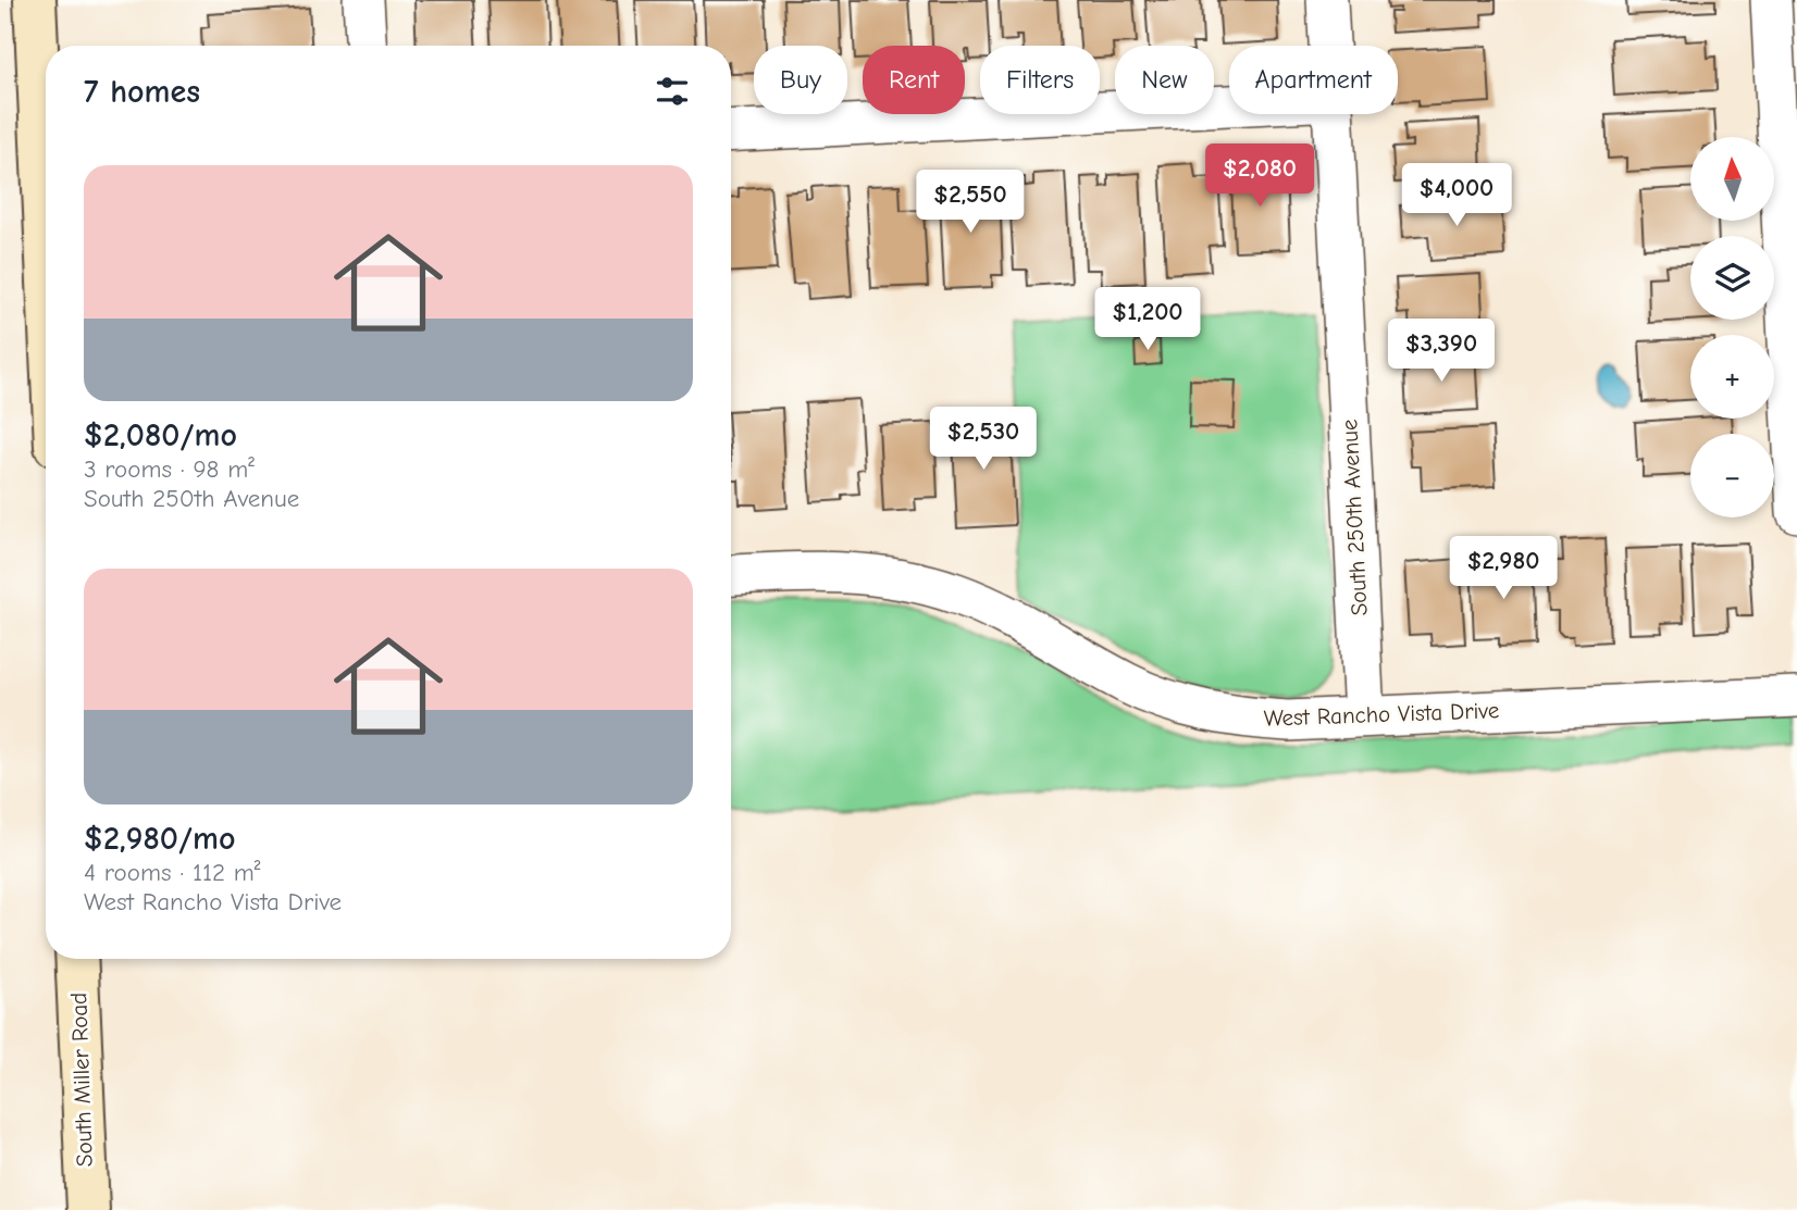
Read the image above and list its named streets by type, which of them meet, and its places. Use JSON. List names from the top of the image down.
{
  "streets": {
    "main road": ["South Miller Road"],
    "street": ["South 250th Avenue", "West Rancho Vista Drive"]
  },
  "crossings": [
    ["South 250th Avenue", "West Rancho Vista Drive"]
  ],
  "north": "top",
  "page": {
    "chip": [
      "Buy",
      "Rent",
      "Filters",
      "New",
      "Apartment"
    ],
    "heading": "7 homes",
    "map_buttons": ["+", "−"],
    "list": [
      {
        "name": "$2,080/mo",
        "note": "3 rooms · 98 m² · South 250th Avenue"
      },
      {
        "name": "$2,980/mo",
        "note": "4 rooms · 112 m² · West Rancho Vista Drive"
      }
    ],
    "price": [
      "$2,080",
      "$4,000",
      "$2,550",
      "$1,200",
      "$3,390",
      "$2,530",
      "$2,980"
    ]
  }
}
